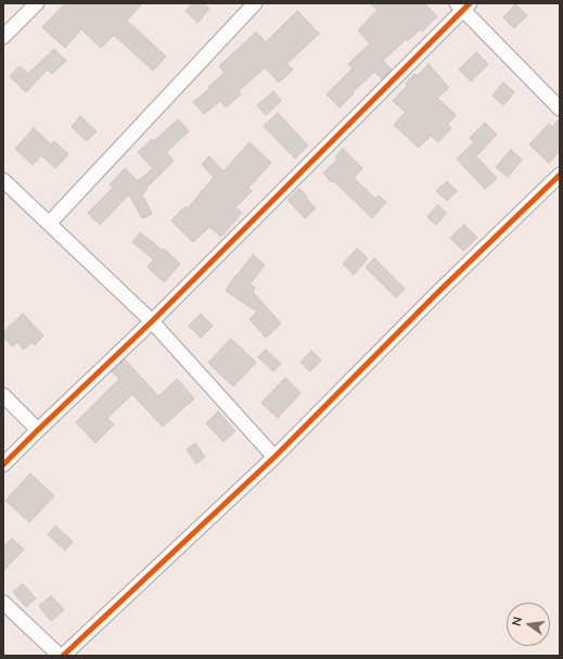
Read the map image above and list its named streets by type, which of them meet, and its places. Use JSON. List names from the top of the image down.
{
  "north": "left"
}
